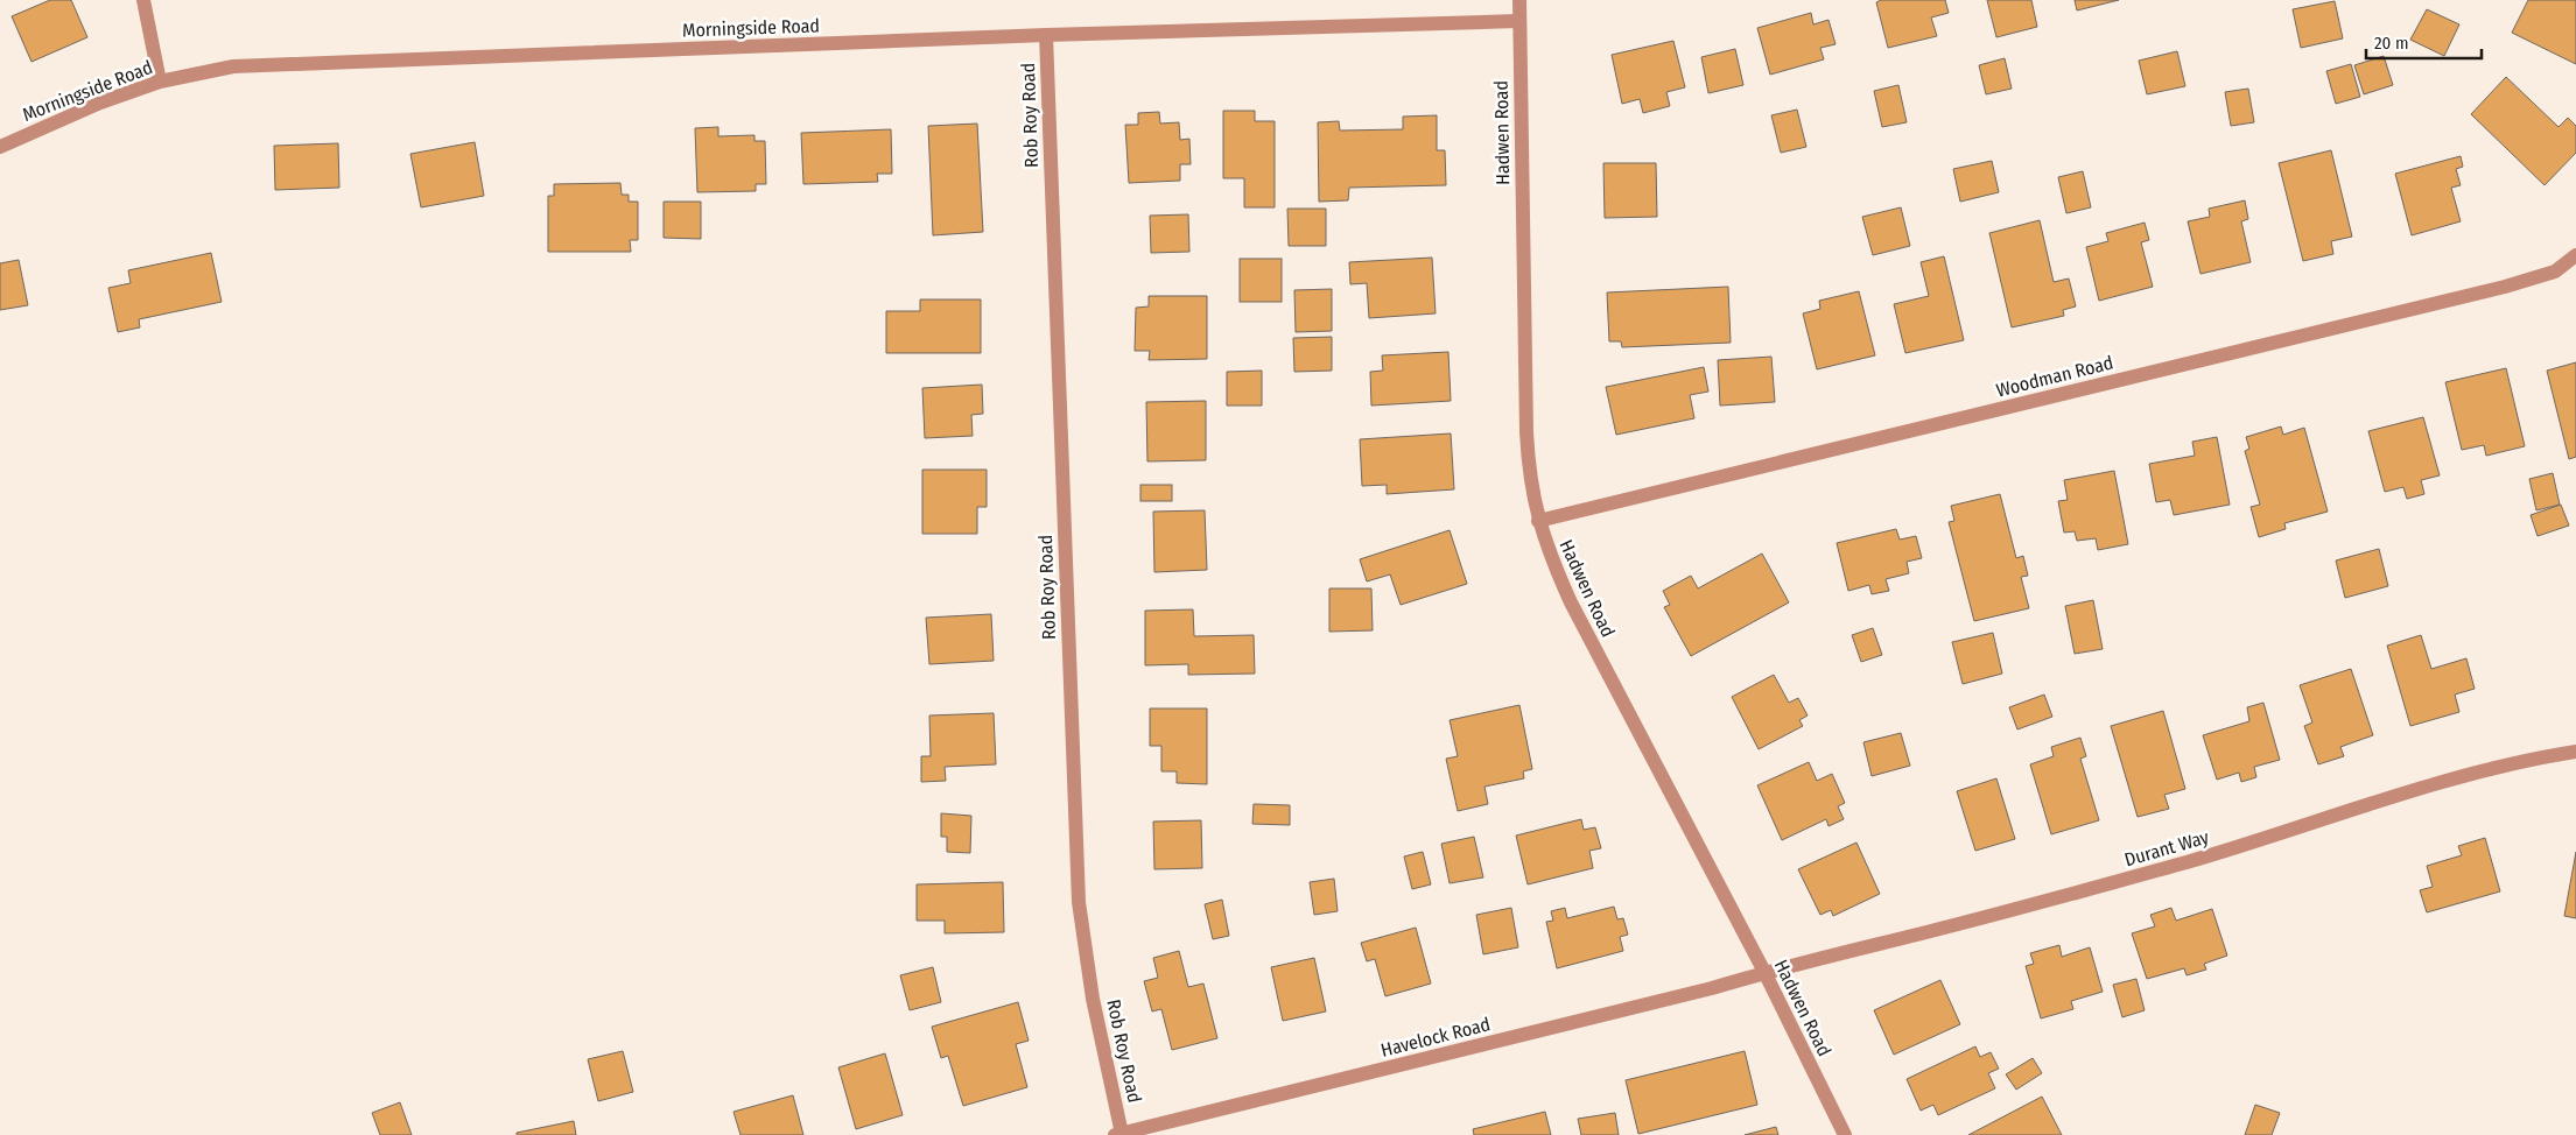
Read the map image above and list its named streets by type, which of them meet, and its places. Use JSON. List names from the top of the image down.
{
  "streets": {
    "street": [
      "Morningside Road",
      "Rob Roy Road",
      "Hadwen Road",
      "Woodman Road",
      "Durant Way",
      "Havelock Road"
    ]
  },
  "crossings": [
    ["Morningside Road", "Rob Roy Road"],
    ["Morningside Road", "Hadwen Road"],
    ["Rob Roy Road", "Havelock Road"],
    ["Hadwen Road", "Woodman Road"],
    ["Hadwen Road", "Durant Way"],
    ["Hadwen Road", "Havelock Road"],
    ["Durant Way", "Havelock Road"]
  ],
  "scale_bar": "20 m"
}
